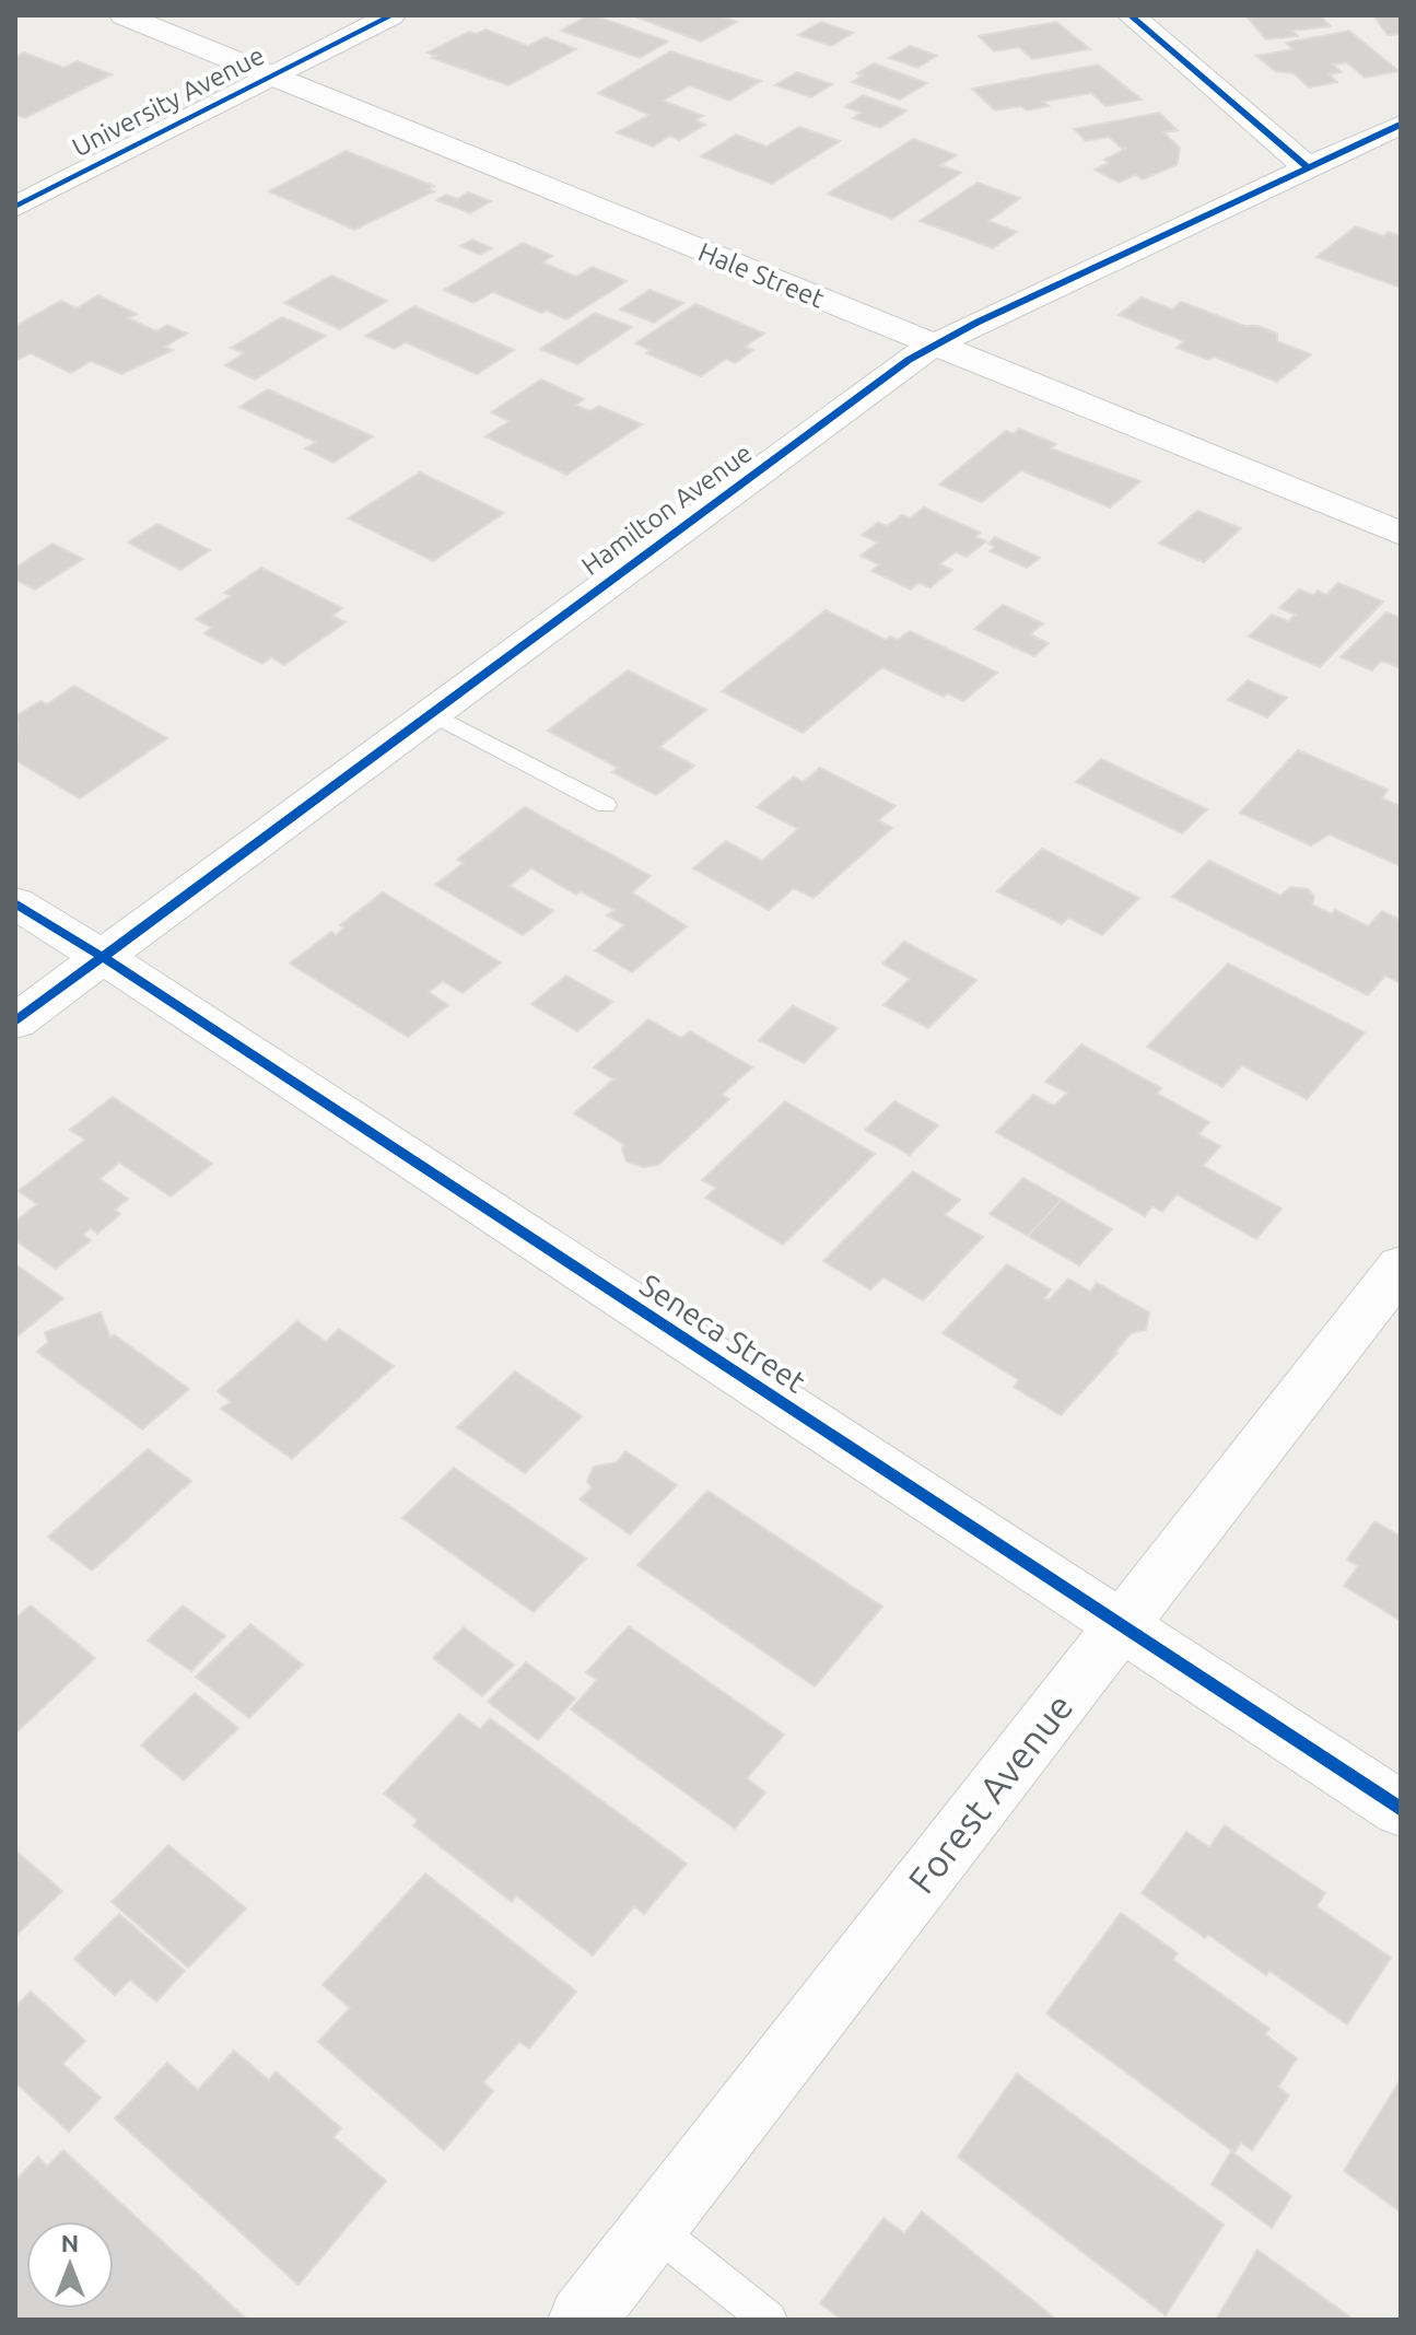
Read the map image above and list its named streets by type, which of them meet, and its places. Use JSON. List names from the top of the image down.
{
  "streets": {
    "street": [
      "University Avenue",
      "Hale Street",
      "Hamilton Avenue",
      "Seneca Street",
      "Forest Avenue"
    ]
  },
  "crossings": [
    ["University Avenue", "Hale Street"],
    ["Hale Street", "Hamilton Avenue"],
    ["Hamilton Avenue", "Seneca Street"],
    ["Seneca Street", "Forest Avenue"]
  ],
  "north": "top"
}
